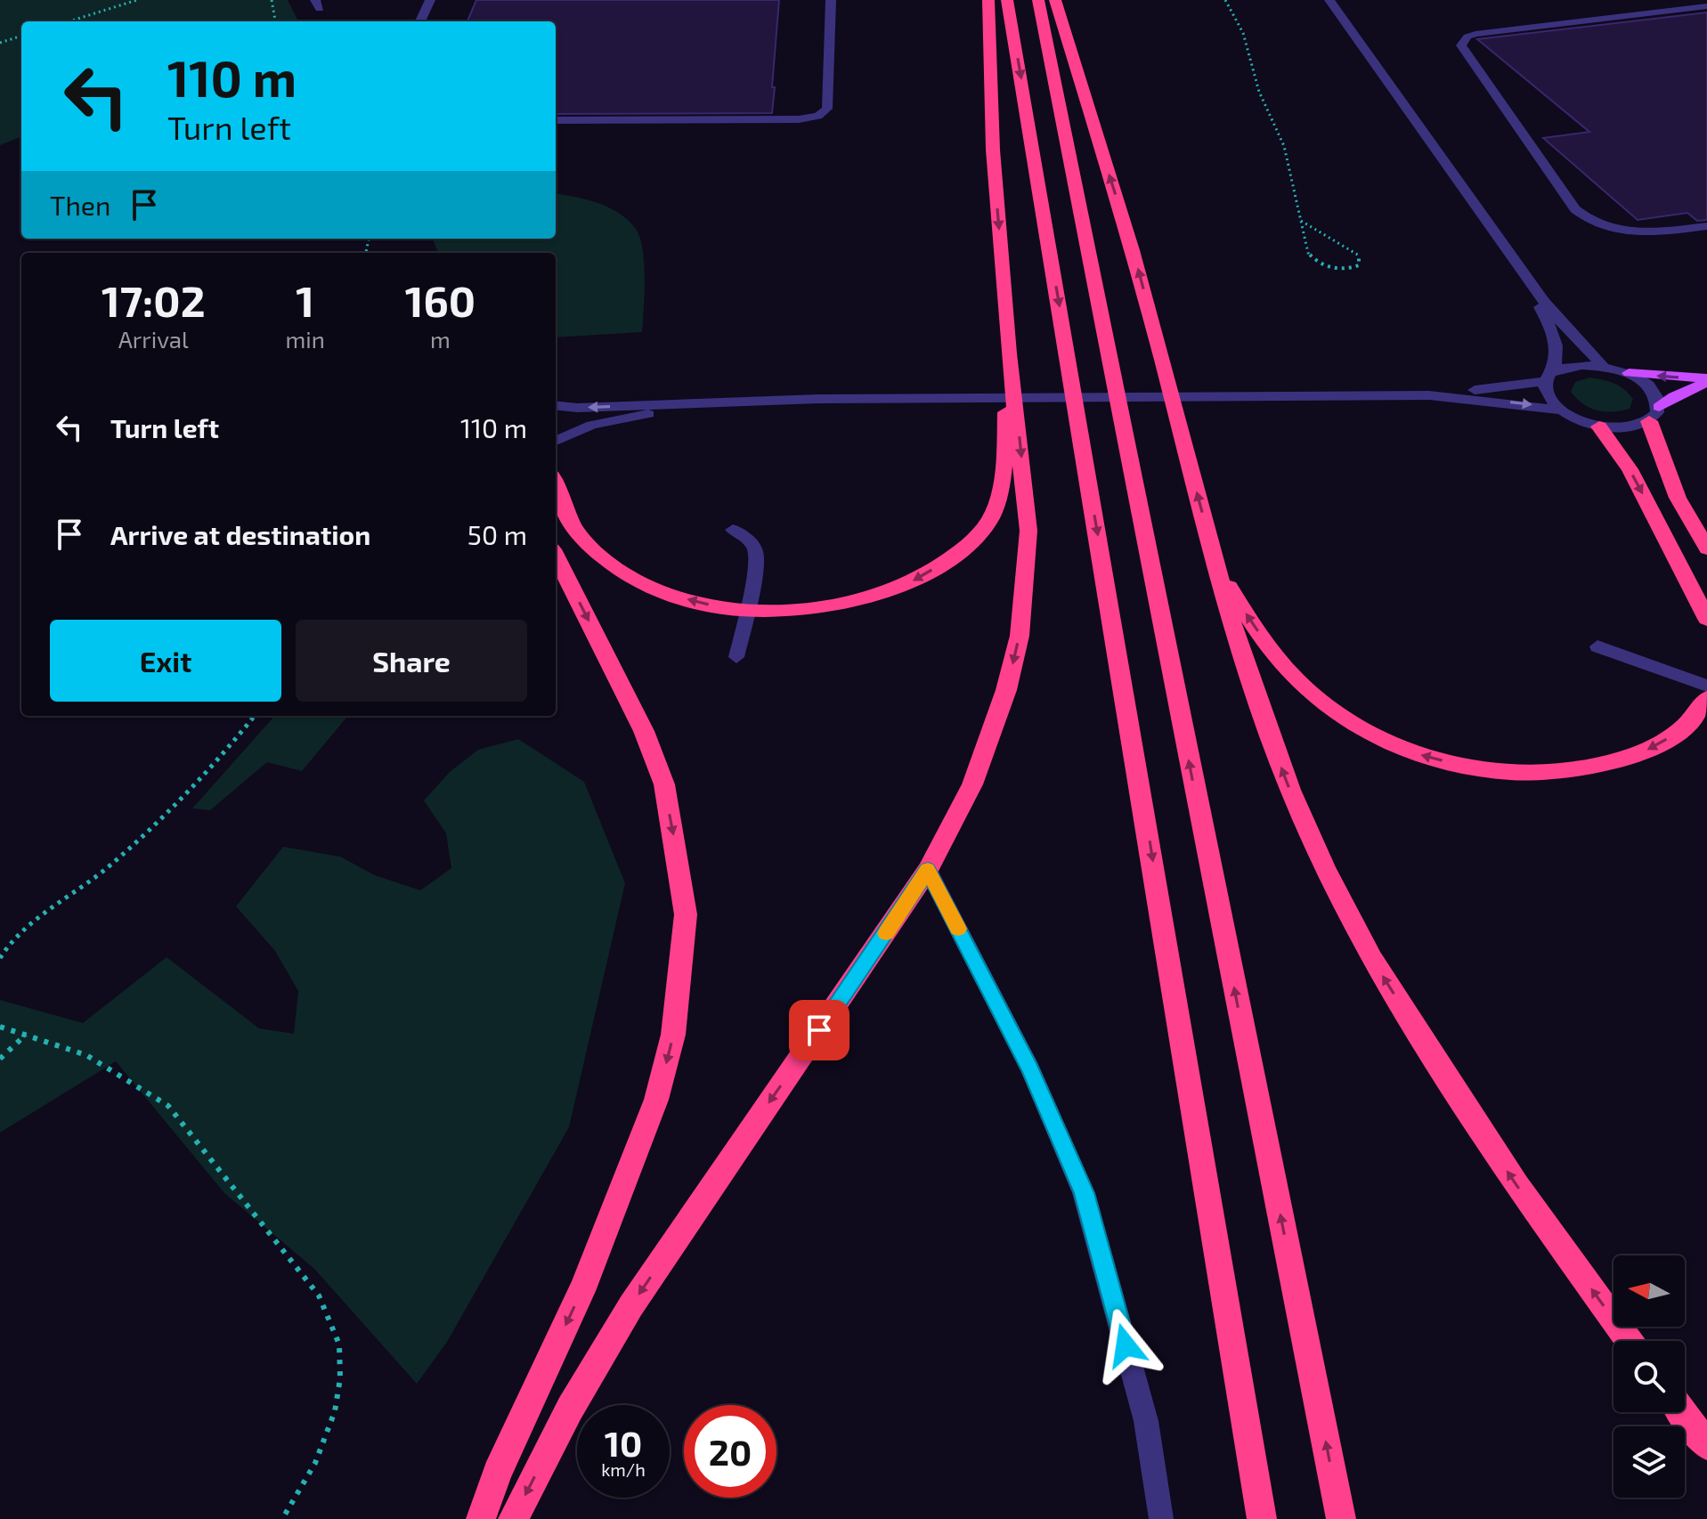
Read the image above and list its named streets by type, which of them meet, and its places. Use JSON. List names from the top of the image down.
{
  "north": "left",
  "page": {
    "turn": ["110 m", "Turn left"],
    "then": "Then",
    "eta": [
      "17:02",
      "Arrival",
      "1",
      "min",
      "160",
      "m"
    ],
    "list": [
      {
        "name": "Turn left",
        "value": "110 m"
      },
      {
        "name": "Arrive at destination",
        "value": "50 m"
      }
    ],
    "buttons": ["Exit", "Share"],
    "speed": "10 km/h",
    "limit": "20"
  }
}
